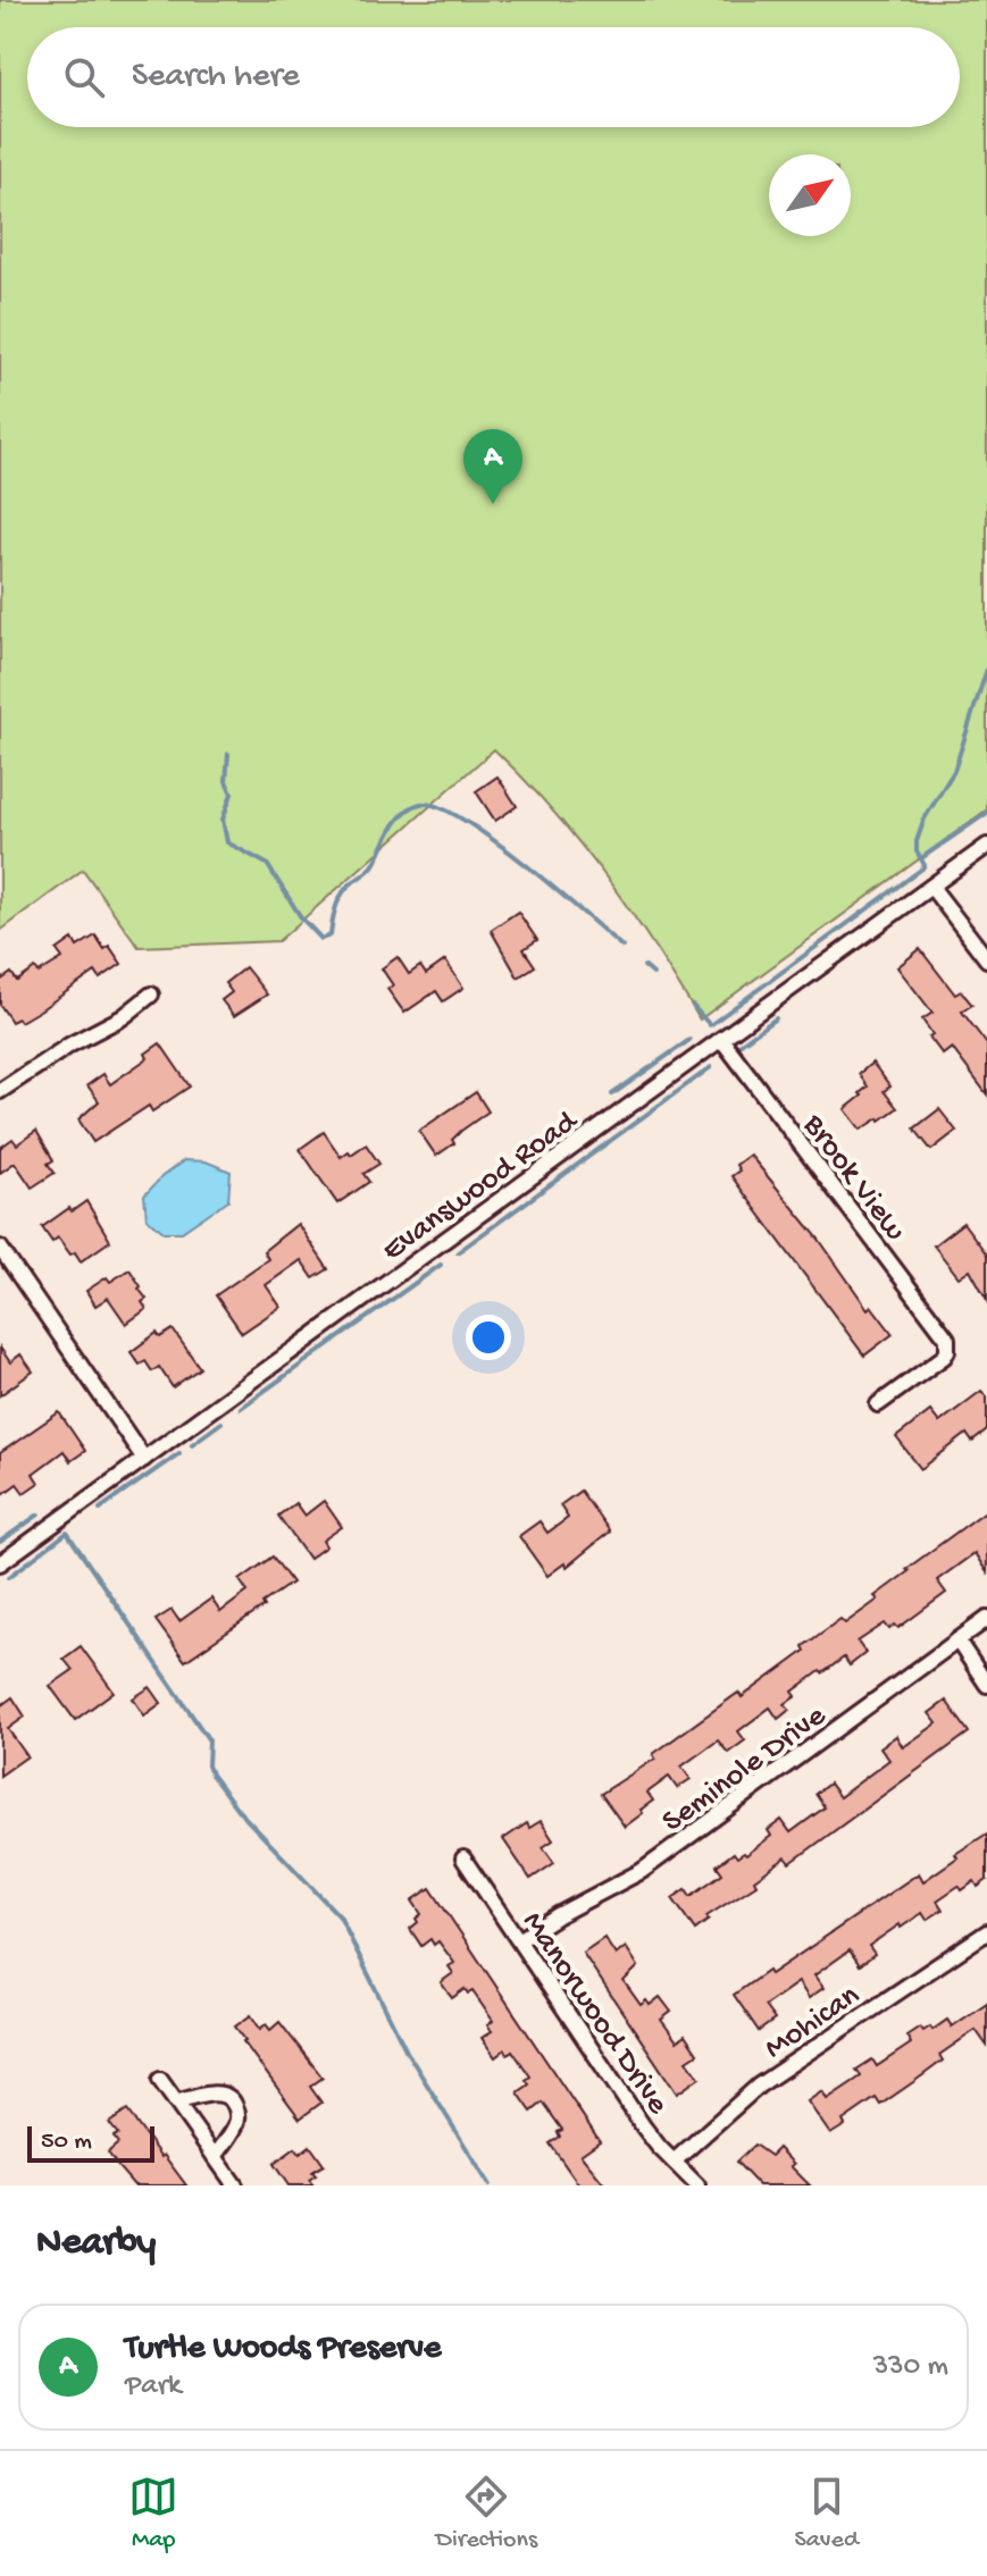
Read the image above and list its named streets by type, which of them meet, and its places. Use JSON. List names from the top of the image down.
{
  "streets": {
    "street": [
      "Brook View",
      "Evanswood Road",
      "Seminole Drive",
      "Manorwood Drive",
      "Mohican"
    ]
  },
  "crossings": [
    ["Brook View", "Evanswood Road"],
    ["Seminole Drive", "Manorwood Drive"],
    ["Manorwood Drive", "Mohican"]
  ],
  "scale_bar": "50 m",
  "north": "top right",
  "page": {
    "search": "Search here",
    "pins": "A",
    "scale": "50 m",
    "heading": "Nearby",
    "list": [
      {
        "mark": "A",
        "name": "Turtle Woods Preserve",
        "note": "Park",
        "value": "330 m"
      }
    ],
    "nav": ["Map", "Directions", "Saved"]
  }
}
